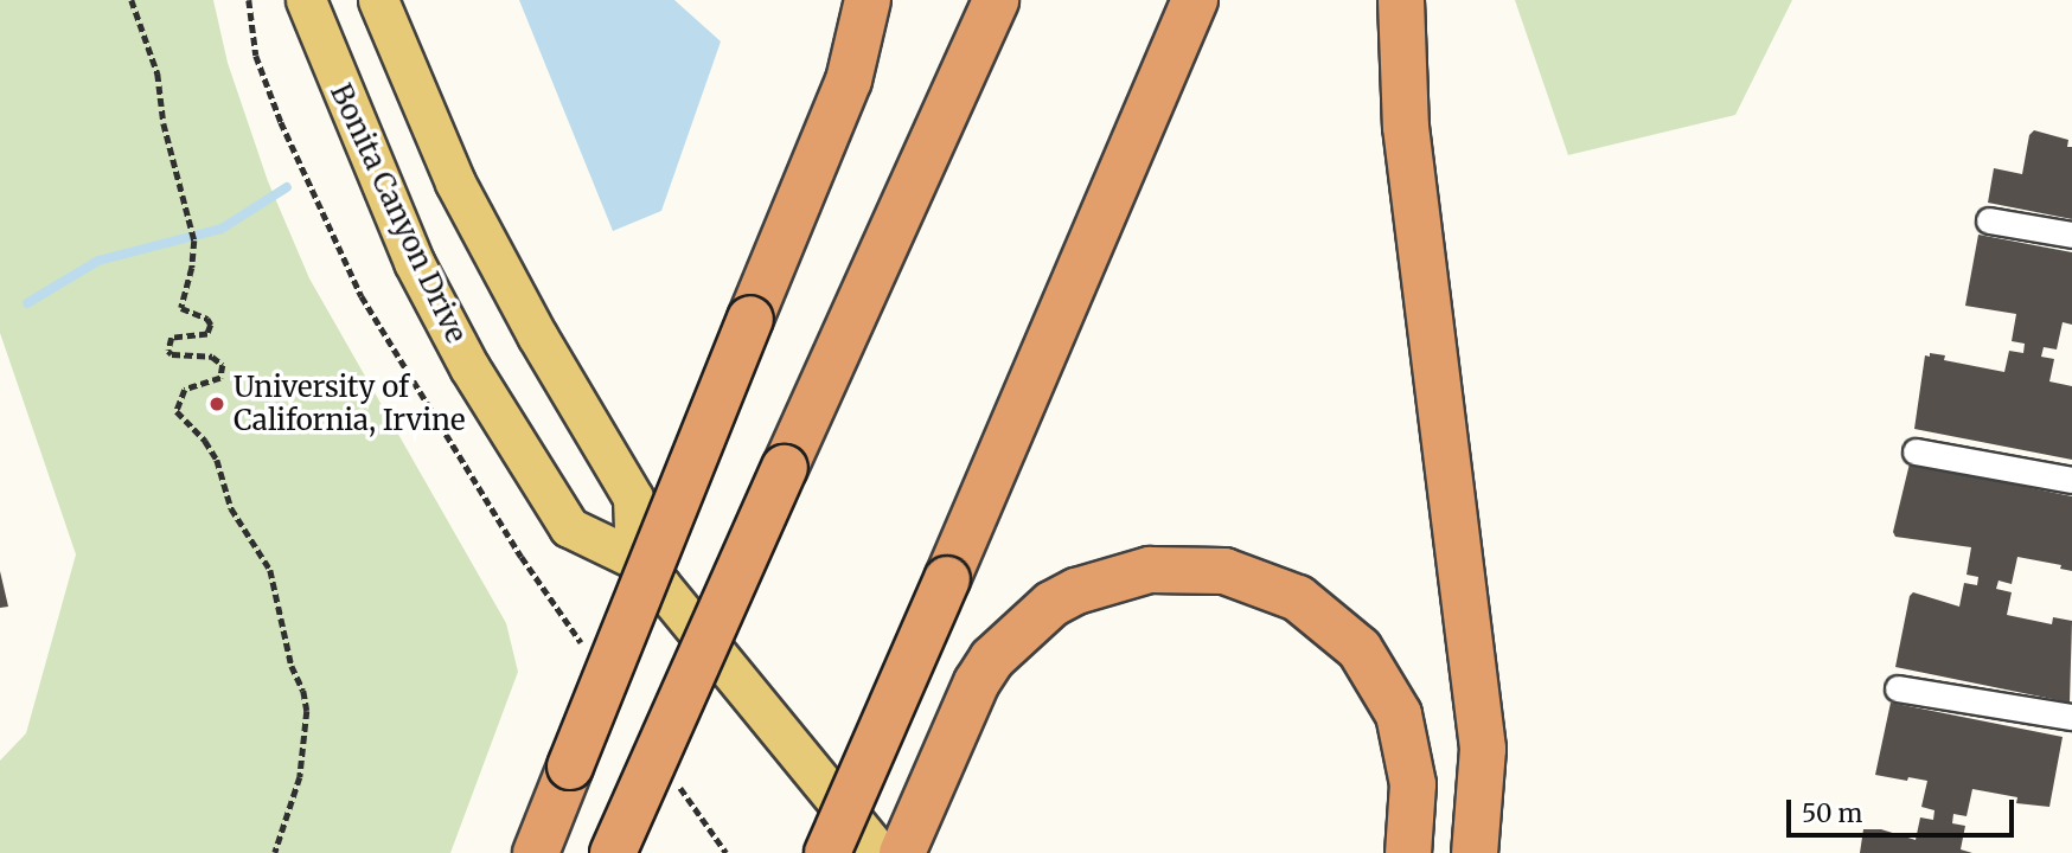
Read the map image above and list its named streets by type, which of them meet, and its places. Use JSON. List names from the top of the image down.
{
  "streets": {
    "main road": ["Bonita Canyon Drive"]
  },
  "places": ["University of California, Irvine"],
  "scale_bar": "50 m"
}
